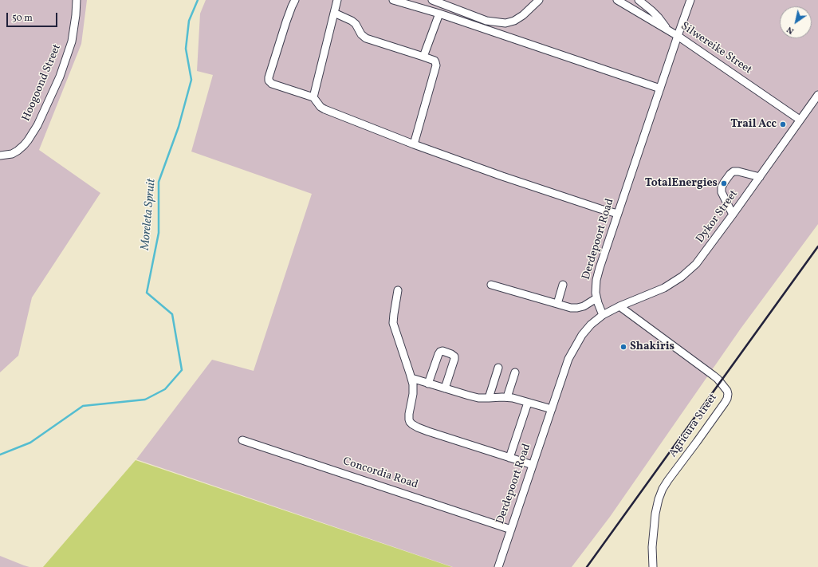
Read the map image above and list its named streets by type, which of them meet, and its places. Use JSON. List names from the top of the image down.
{
  "streets": {
    "street": [
      "Silwereike Street",
      "Hoogoond Street",
      "Dykor Street",
      "Derdepoort Road",
      "Agricura Street",
      "Concordia Road"
    ]
  },
  "crossings": [
    ["Silwereike Street", "Dykor Street"],
    ["Silwereike Street", "Derdepoort Road"],
    ["Dykor Street", "Derdepoort Road"],
    ["Dykor Street", "Agricura Street"],
    ["Derdepoort Road", "Concordia Road"]
  ],
  "water": ["Moreleta Spruit"],
  "places": ["Trail Acc", "TotalEnergies", "Shakiris"],
  "scale_bar": "50 m",
  "north": "bottom left"
}
